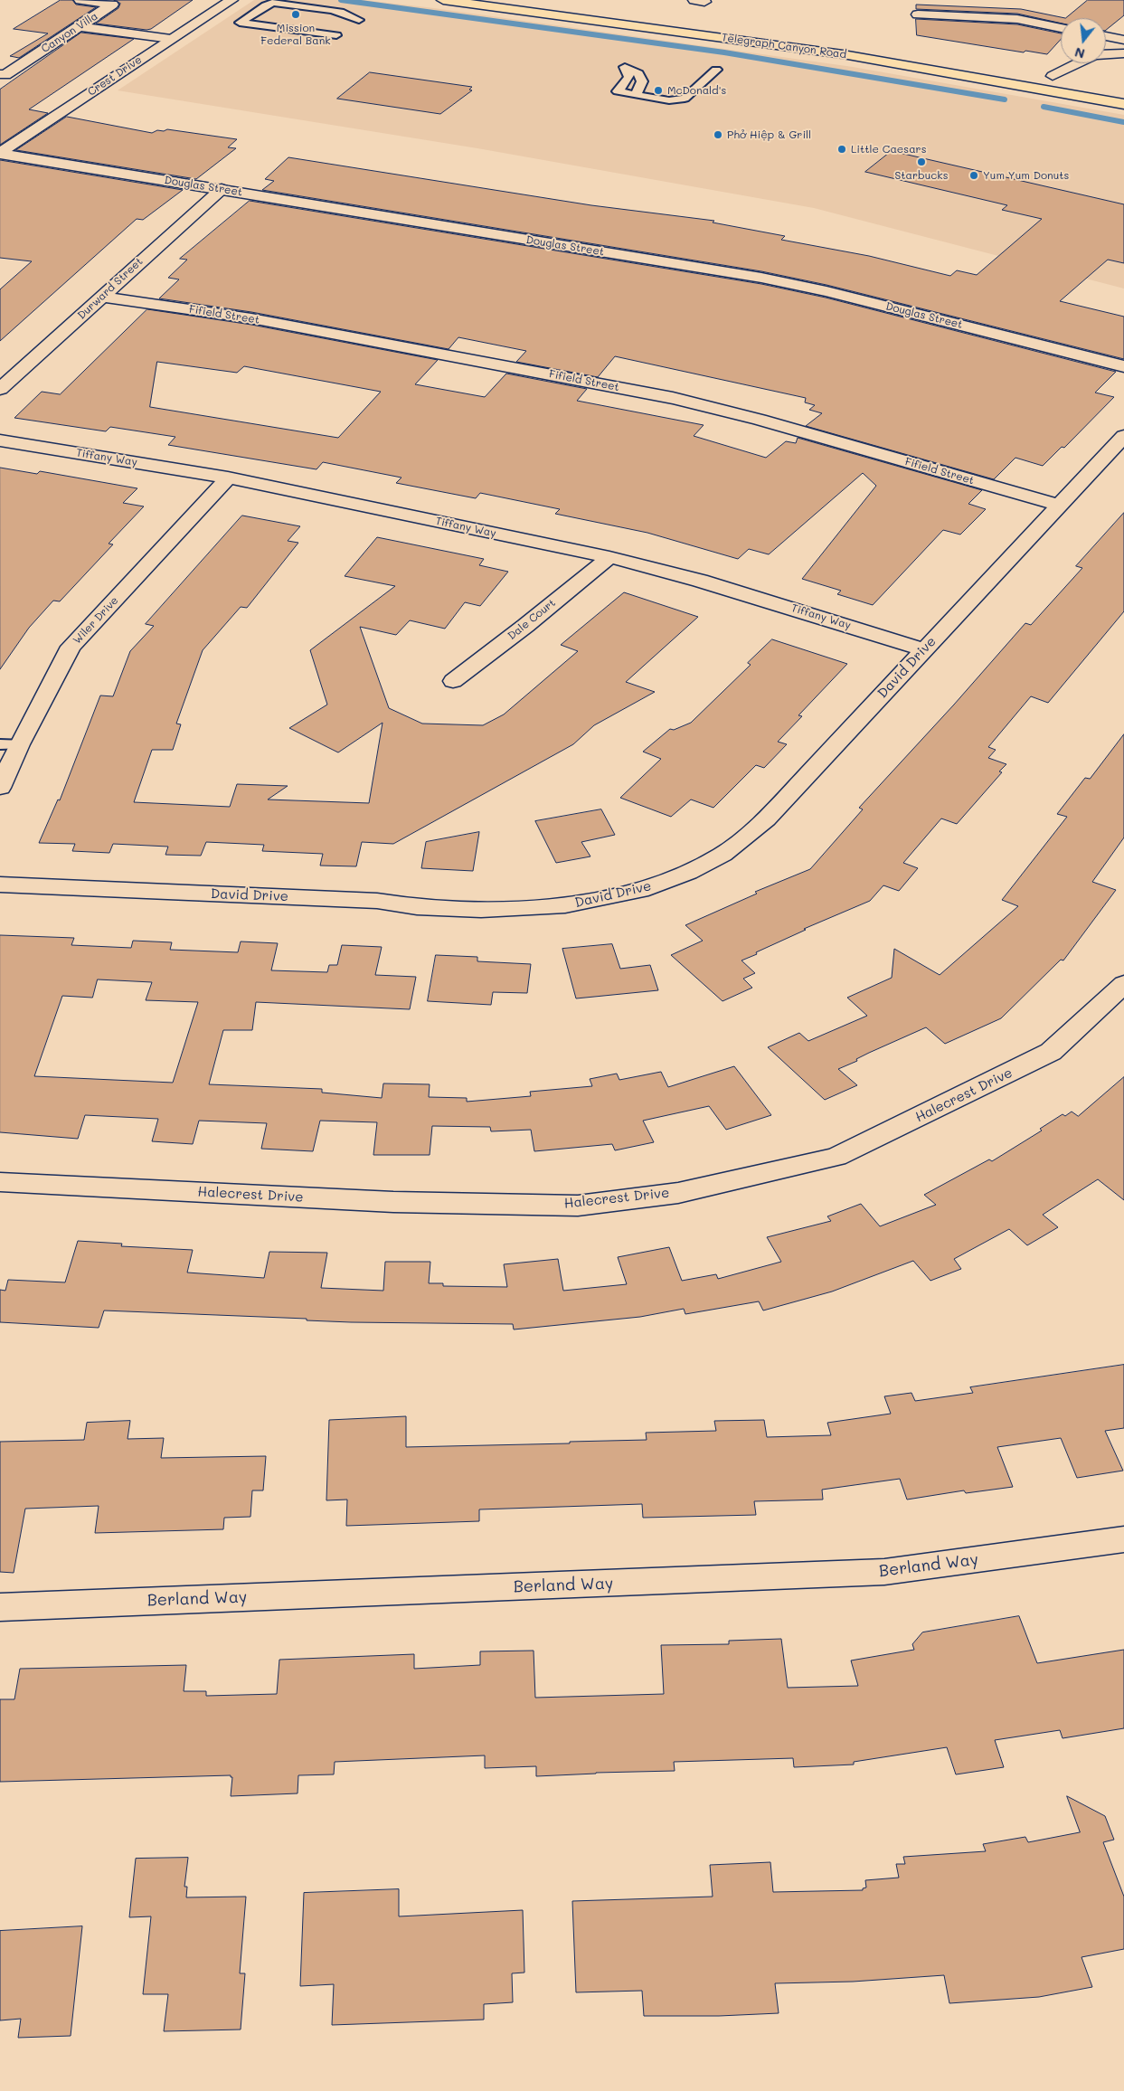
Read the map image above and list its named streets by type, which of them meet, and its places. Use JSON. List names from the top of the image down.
{
  "streets": {
    "main road": ["Telegraph Canyon Road"],
    "street": [
      "Canyon Villa",
      "Crest Drive",
      "Douglas Street",
      "Durward Street",
      "Fifield Street",
      "Tiffany Way",
      "Dale Court",
      "Wiler Drive",
      "David Drive",
      "Halecrest Drive",
      "Berland Way"
    ]
  },
  "crossings": [
    ["Crest Drive", "Douglas Street"],
    ["Douglas Street", "Durward Street"],
    ["Durward Street", "Fifield Street"],
    ["Fifield Street", "David Drive"],
    ["Tiffany Way", "Dale Court"],
    ["Tiffany Way", "Wiler Drive"],
    ["Tiffany Way", "David Drive"]
  ],
  "places": [
    "Mission Federal Bank",
    "McDonald's",
    "Phở Hiệp & Grill",
    "Little Caesars",
    "Starbucks",
    "Yum Yum Donuts"
  ],
  "north": "bottom"
}
